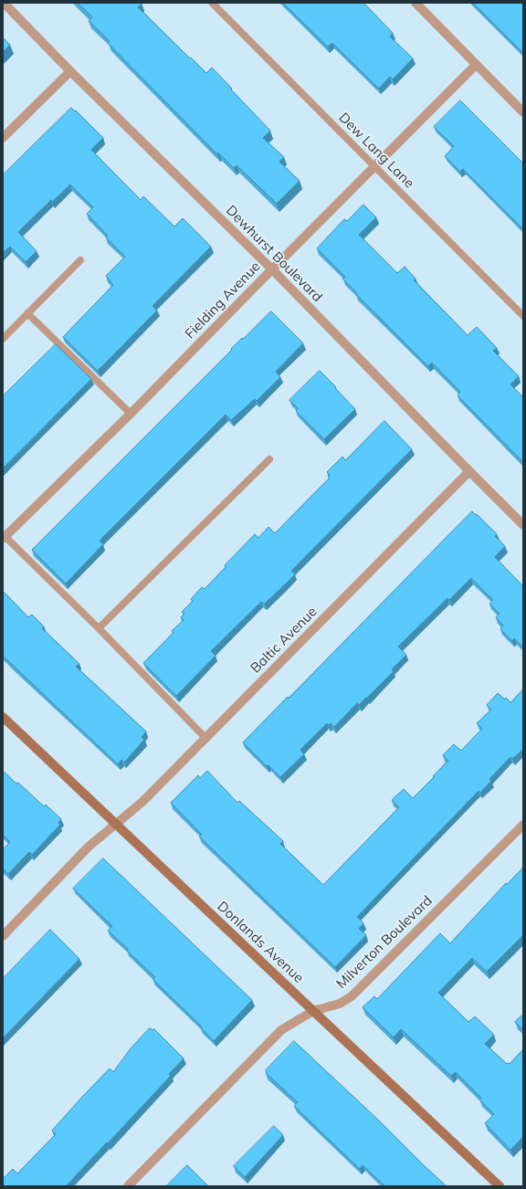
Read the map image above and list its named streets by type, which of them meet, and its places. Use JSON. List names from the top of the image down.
{
  "streets": {
    "street": [
      "Dewhurst Boulevard",
      "Fielding Avenue",
      "Baltic Avenue",
      "Donlands Avenue",
      "Milverton Boulevard"
    ],
    "lane": ["Dew Lang Lane"]
  },
  "crossings": [
    ["Dew Lang Lane", "Fielding Avenue"],
    ["Dewhurst Boulevard", "Fielding Avenue"],
    ["Dewhurst Boulevard", "Baltic Avenue"],
    ["Baltic Avenue", "Donlands Avenue"],
    ["Donlands Avenue", "Milverton Boulevard"]
  ]
}
